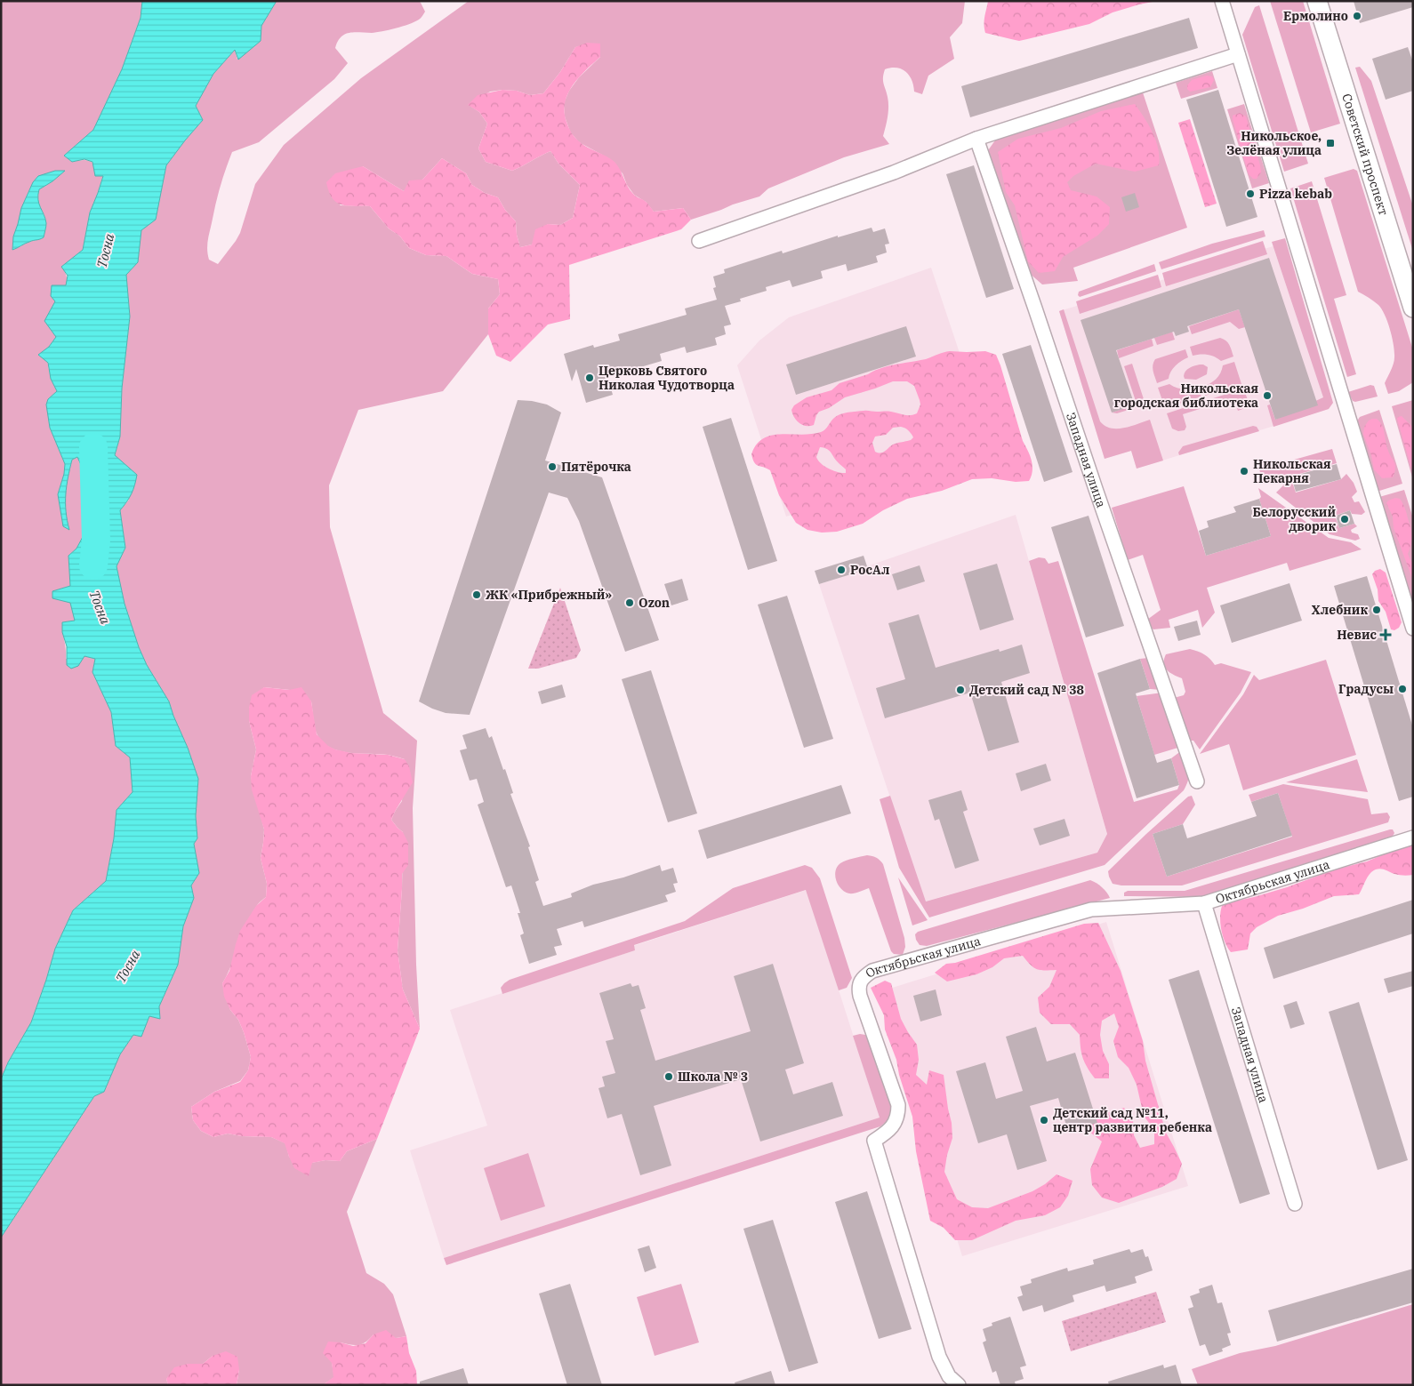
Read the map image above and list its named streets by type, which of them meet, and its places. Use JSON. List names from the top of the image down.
{
  "streets": {
    "main road": ["Советский проспект"],
    "street": ["Западная улица", "Октябрьская улица"]
  },
  "crossings": [
    ["Западная улица", "Октябрьская улица"]
  ],
  "water": ["Тосна"],
  "places": {
    "other": [
      "Ермолино",
      "Pizza kebab",
      "Церковь Святого Николая Чудотворца",
      "Никольская городская библиотека",
      "Пятёрочка",
      "Никольская Пекарня",
      "Белорусский дворик",
      "РосАл",
      "ЖК «Прибрежный»",
      "Ozon",
      "Хлебник",
      "Градусы",
      "Детский сад № 38",
      "Школа № 3",
      "Детский сад №11, центр развития ребенка"
    ],
    "transit": ["Никольское, Зелёная улица"],
    "health": ["Невис"]
  }
}
